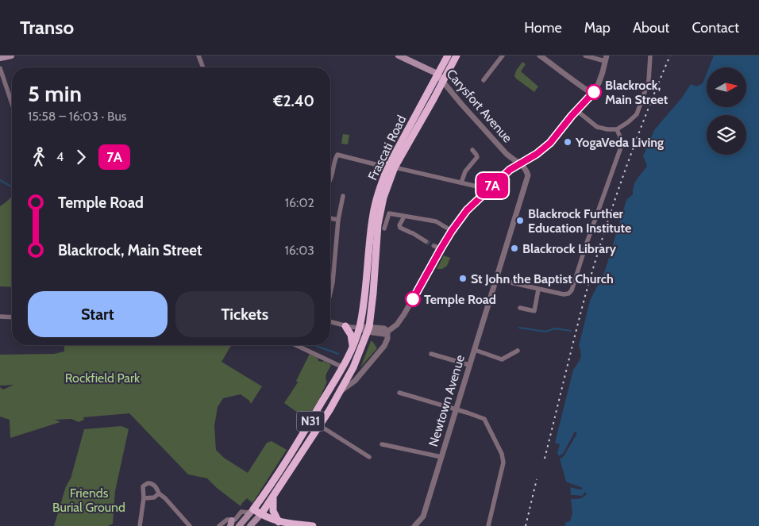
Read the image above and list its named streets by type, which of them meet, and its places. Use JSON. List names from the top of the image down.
{
  "streets": {
    "highway": ["Frascati Road", "N31"],
    "main road": ["Carysfort Avenue"],
    "street": ["Newtown Avenue"]
  },
  "crossings": [
    ["Carysfort Avenue", "Frascati Road"],
    ["Carysfort Avenue", "Newtown Avenue"],
    ["Frascati Road", "N31"]
  ],
  "parks": ["Rockfield Park", "Friends Burial Ground"],
  "places": [
    "Blackrock, Main Street",
    "YogaVeda Living",
    "Blackrock Further Education Institute",
    "Blackrock Library",
    "St John the Baptist Church",
    "Temple Road"
  ],
  "lines": ["bus line 7A"],
  "north": "right",
  "page": {
    "header": "Transo",
    "nav": [
      "Home",
      "Map",
      "About",
      "Contact"
    ],
    "on_map": "7A",
    "heading": ["5 min", "15:58 – 16:03 · Bus", "€2.40"],
    "legs": ["4", "7A"],
    "list": [
      {
        "name": "Temple Road",
        "value": "16:02"
      },
      {
        "name": "Blackrock, Main Street",
        "value": "16:03"
      }
    ],
    "buttons": ["Start", "Tickets"]
  }
}
